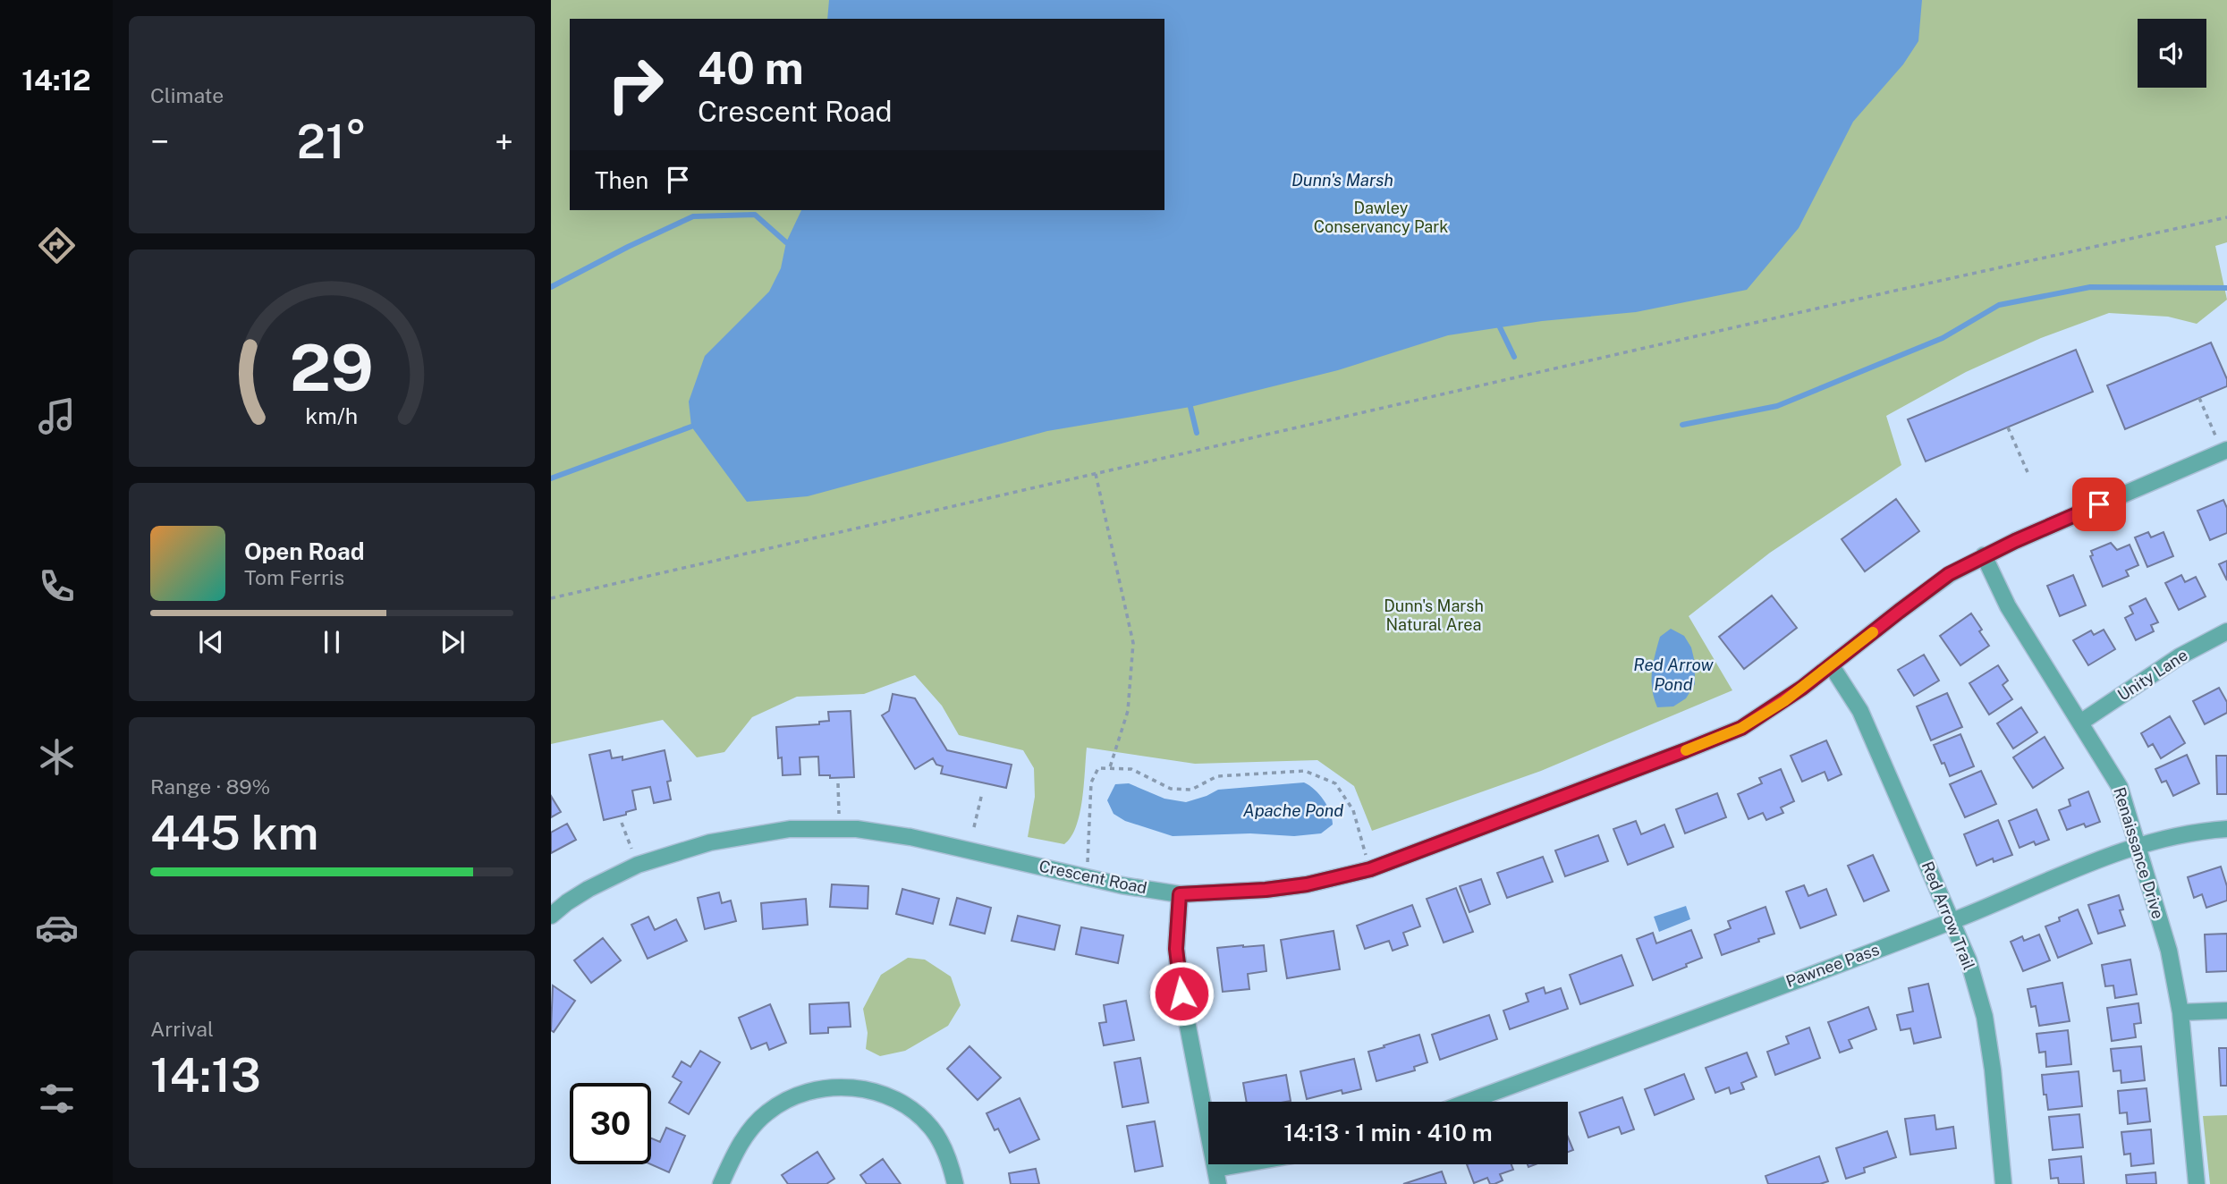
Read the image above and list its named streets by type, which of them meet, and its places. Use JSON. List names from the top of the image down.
{
  "streets": {
    "street": [
      "Unity Lane",
      "Renaissance Drive",
      "Crescent Road",
      "Red Arrow Trail",
      "Pawnee Pass"
    ]
  },
  "crossings": [
    ["Unity Lane", "Renaissance Drive"],
    ["Renaissance Drive", "Crescent Road"],
    ["Renaissance Drive", "Pawnee Pass"],
    ["Crescent Road", "Red Arrow Trail"],
    ["Red Arrow Trail", "Pawnee Pass"]
  ],
  "water": ["Dunn's Marsh", "Red Arrow Pond", "Apache Pond"],
  "parks": ["Dawley Conservancy Park", "Dunn's Marsh Natural Area"],
  "page": {
    "tabs": "14:12",
    "tile": [
      "Climate",
      ["Range · 89%", "445 km"],
      ["Arrival", "14:13"]
    ],
    "turn": ["40 m", "Crescent Road"],
    "heat": ["−", "21°", "+"],
    "then": "Then",
    "song": ["Open Road", "Tom Ferris"],
    "limit": "30",
    "trip": "14:13 · 1 min · 410 m",
    "gauge": ["29", "km/h"]
  }
}
